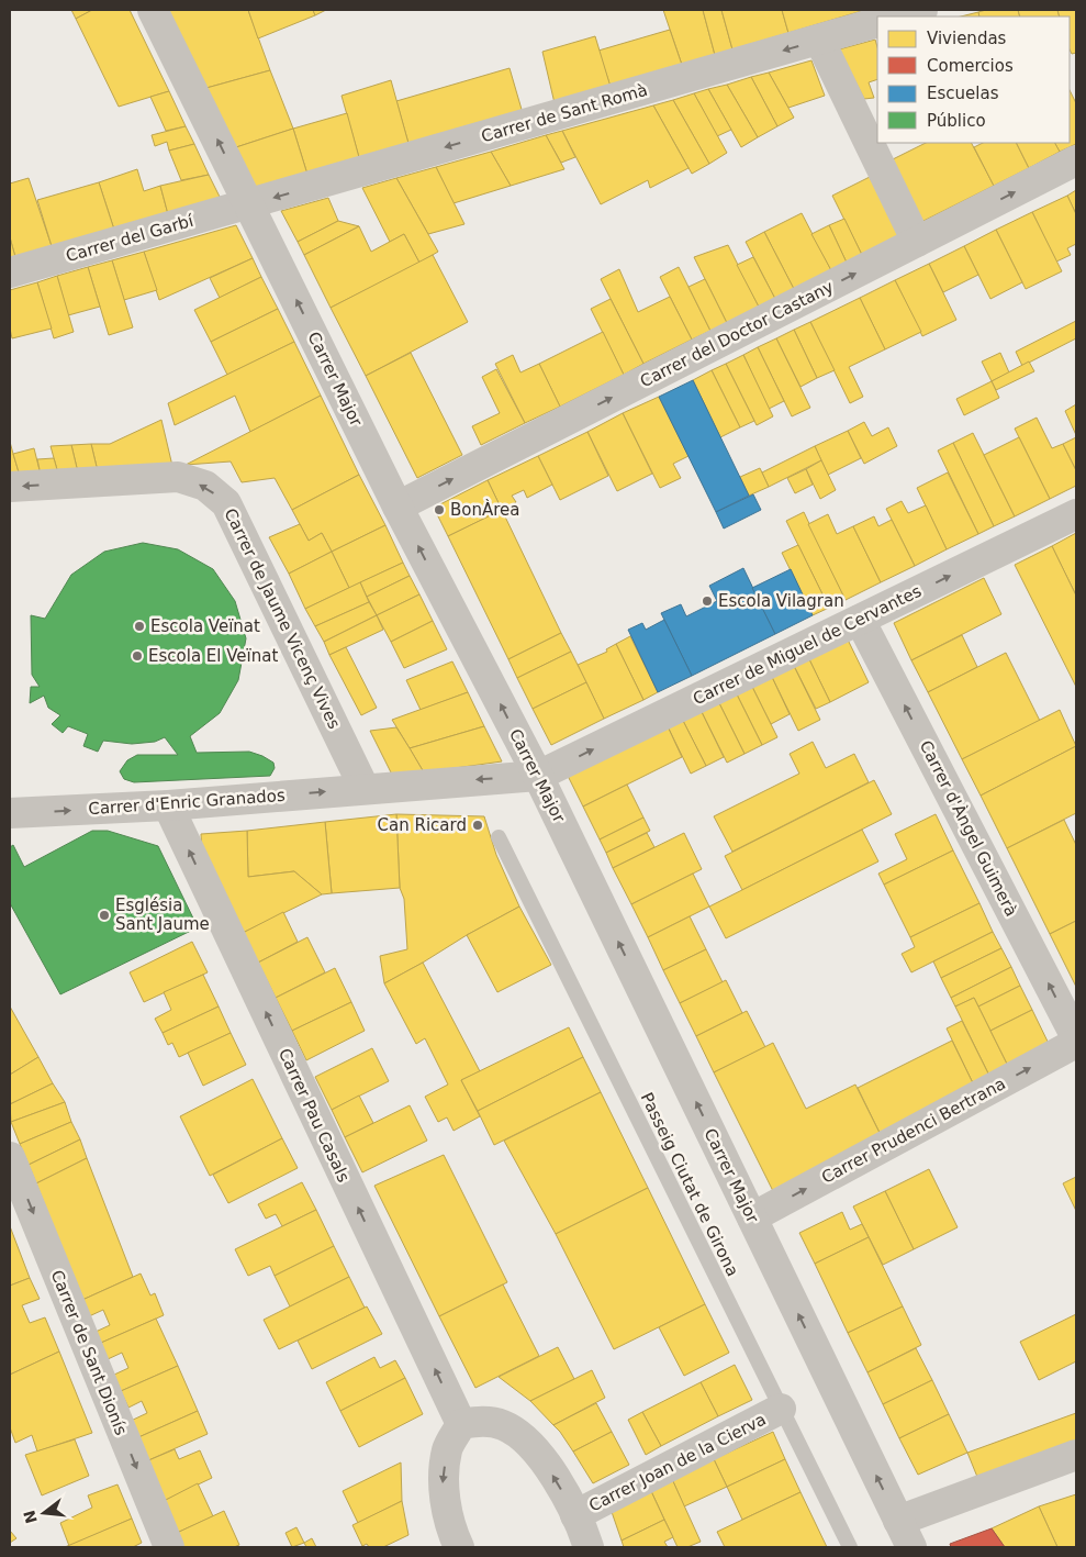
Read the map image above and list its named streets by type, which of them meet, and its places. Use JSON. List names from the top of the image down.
{
  "streets": {
    "street": [
      "Carrer de Sant Romà",
      "Carrer del Garbí",
      "Carrer del Doctor Castany",
      "Carrer Major",
      "Carrer de Jaume Vicenç Vives",
      "Carrer de Miguel de Cervantes",
      "Carrer d'Enric Granados",
      "Carrer d'Àngel Guimerà",
      "Carrer Pau Casals",
      "Carrer Prudenci Bertrana",
      "Carrer de Sant Dionís",
      "Carrer Joan de la Cierva"
    ],
    "lane": ["Passeig Ciutat de Girona"]
  },
  "crossings": [
    ["Carrer de Sant Romà", "Carrer del Garbí"],
    ["Carrer de Sant Romà", "Carrer Major"],
    ["Carrer del Garbí", "Carrer Major"],
    ["Carrer del Doctor Castany", "Carrer Major"],
    ["Carrer Major", "Carrer de Miguel de Cervantes"],
    ["Carrer Major", "Carrer d'Enric Granados"],
    ["Carrer Major", "Carrer Prudenci Bertrana"],
    ["Carrer de Jaume Vicenç Vives", "Carrer d'Enric Granados"],
    ["Carrer de Miguel de Cervantes", "Carrer d'Enric Granados"],
    ["Carrer de Miguel de Cervantes", "Carrer d'Àngel Guimerà"],
    ["Carrer d'Enric Granados", "Carrer Pau Casals"],
    ["Passeig Ciutat de Girona", "Carrer Joan de la Cierva"]
  ],
  "one_way": [
    "Carrer de Sant Romà",
    "Carrer del Doctor Castany",
    "Carrer Major",
    "Carrer de Jaume Vicenç Vives",
    "Carrer de Miguel de Cervantes",
    "Carrer d'Àngel Guimerà",
    "Carrer Pau Casals",
    "Carrer Prudenci Bertrana",
    "Carrer de Sant Dionís"
  ],
  "places": [
    "BonÀrea",
    "Escola Vilagran",
    "Escola Veïnat",
    "Escola El Veïnat",
    "Can Ricard",
    "Església Sant Jaume"
  ],
  "legend": [
    "Viviendas",
    "Comercios",
    "Escuelas",
    "Público"
  ],
  "north": "left"
}
